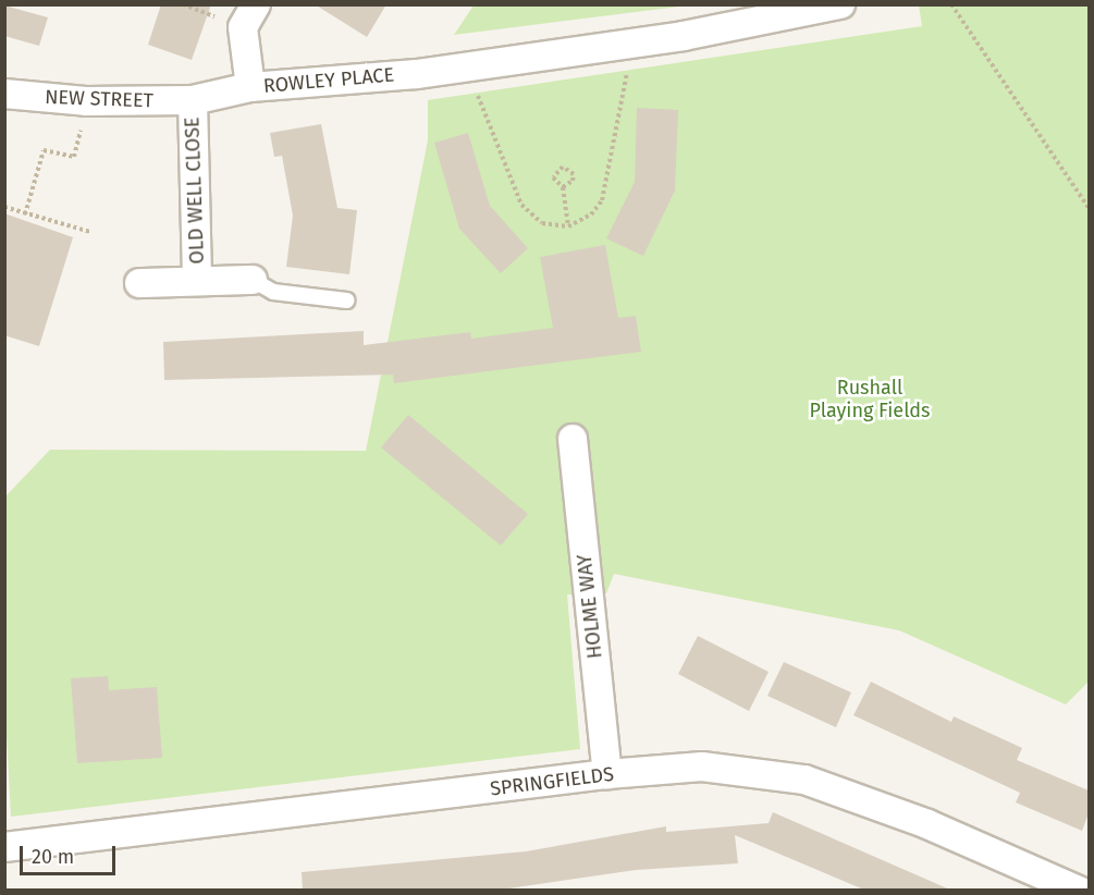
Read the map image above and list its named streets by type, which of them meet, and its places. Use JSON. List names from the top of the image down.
{
  "streets": {
    "street": [
      "ROWLEY PLACE",
      "NEW STREET",
      "OLD WELL CLOSE",
      "HOLME WAY",
      "SPRINGFIELDS"
    ]
  },
  "crossings": [
    ["ROWLEY PLACE", "NEW STREET"],
    ["ROWLEY PLACE", "OLD WELL CLOSE"],
    ["NEW STREET", "OLD WELL CLOSE"],
    ["HOLME WAY", "SPRINGFIELDS"]
  ],
  "parks": ["Rushall Playing Fields"],
  "scale_bar": "20 m"
}
